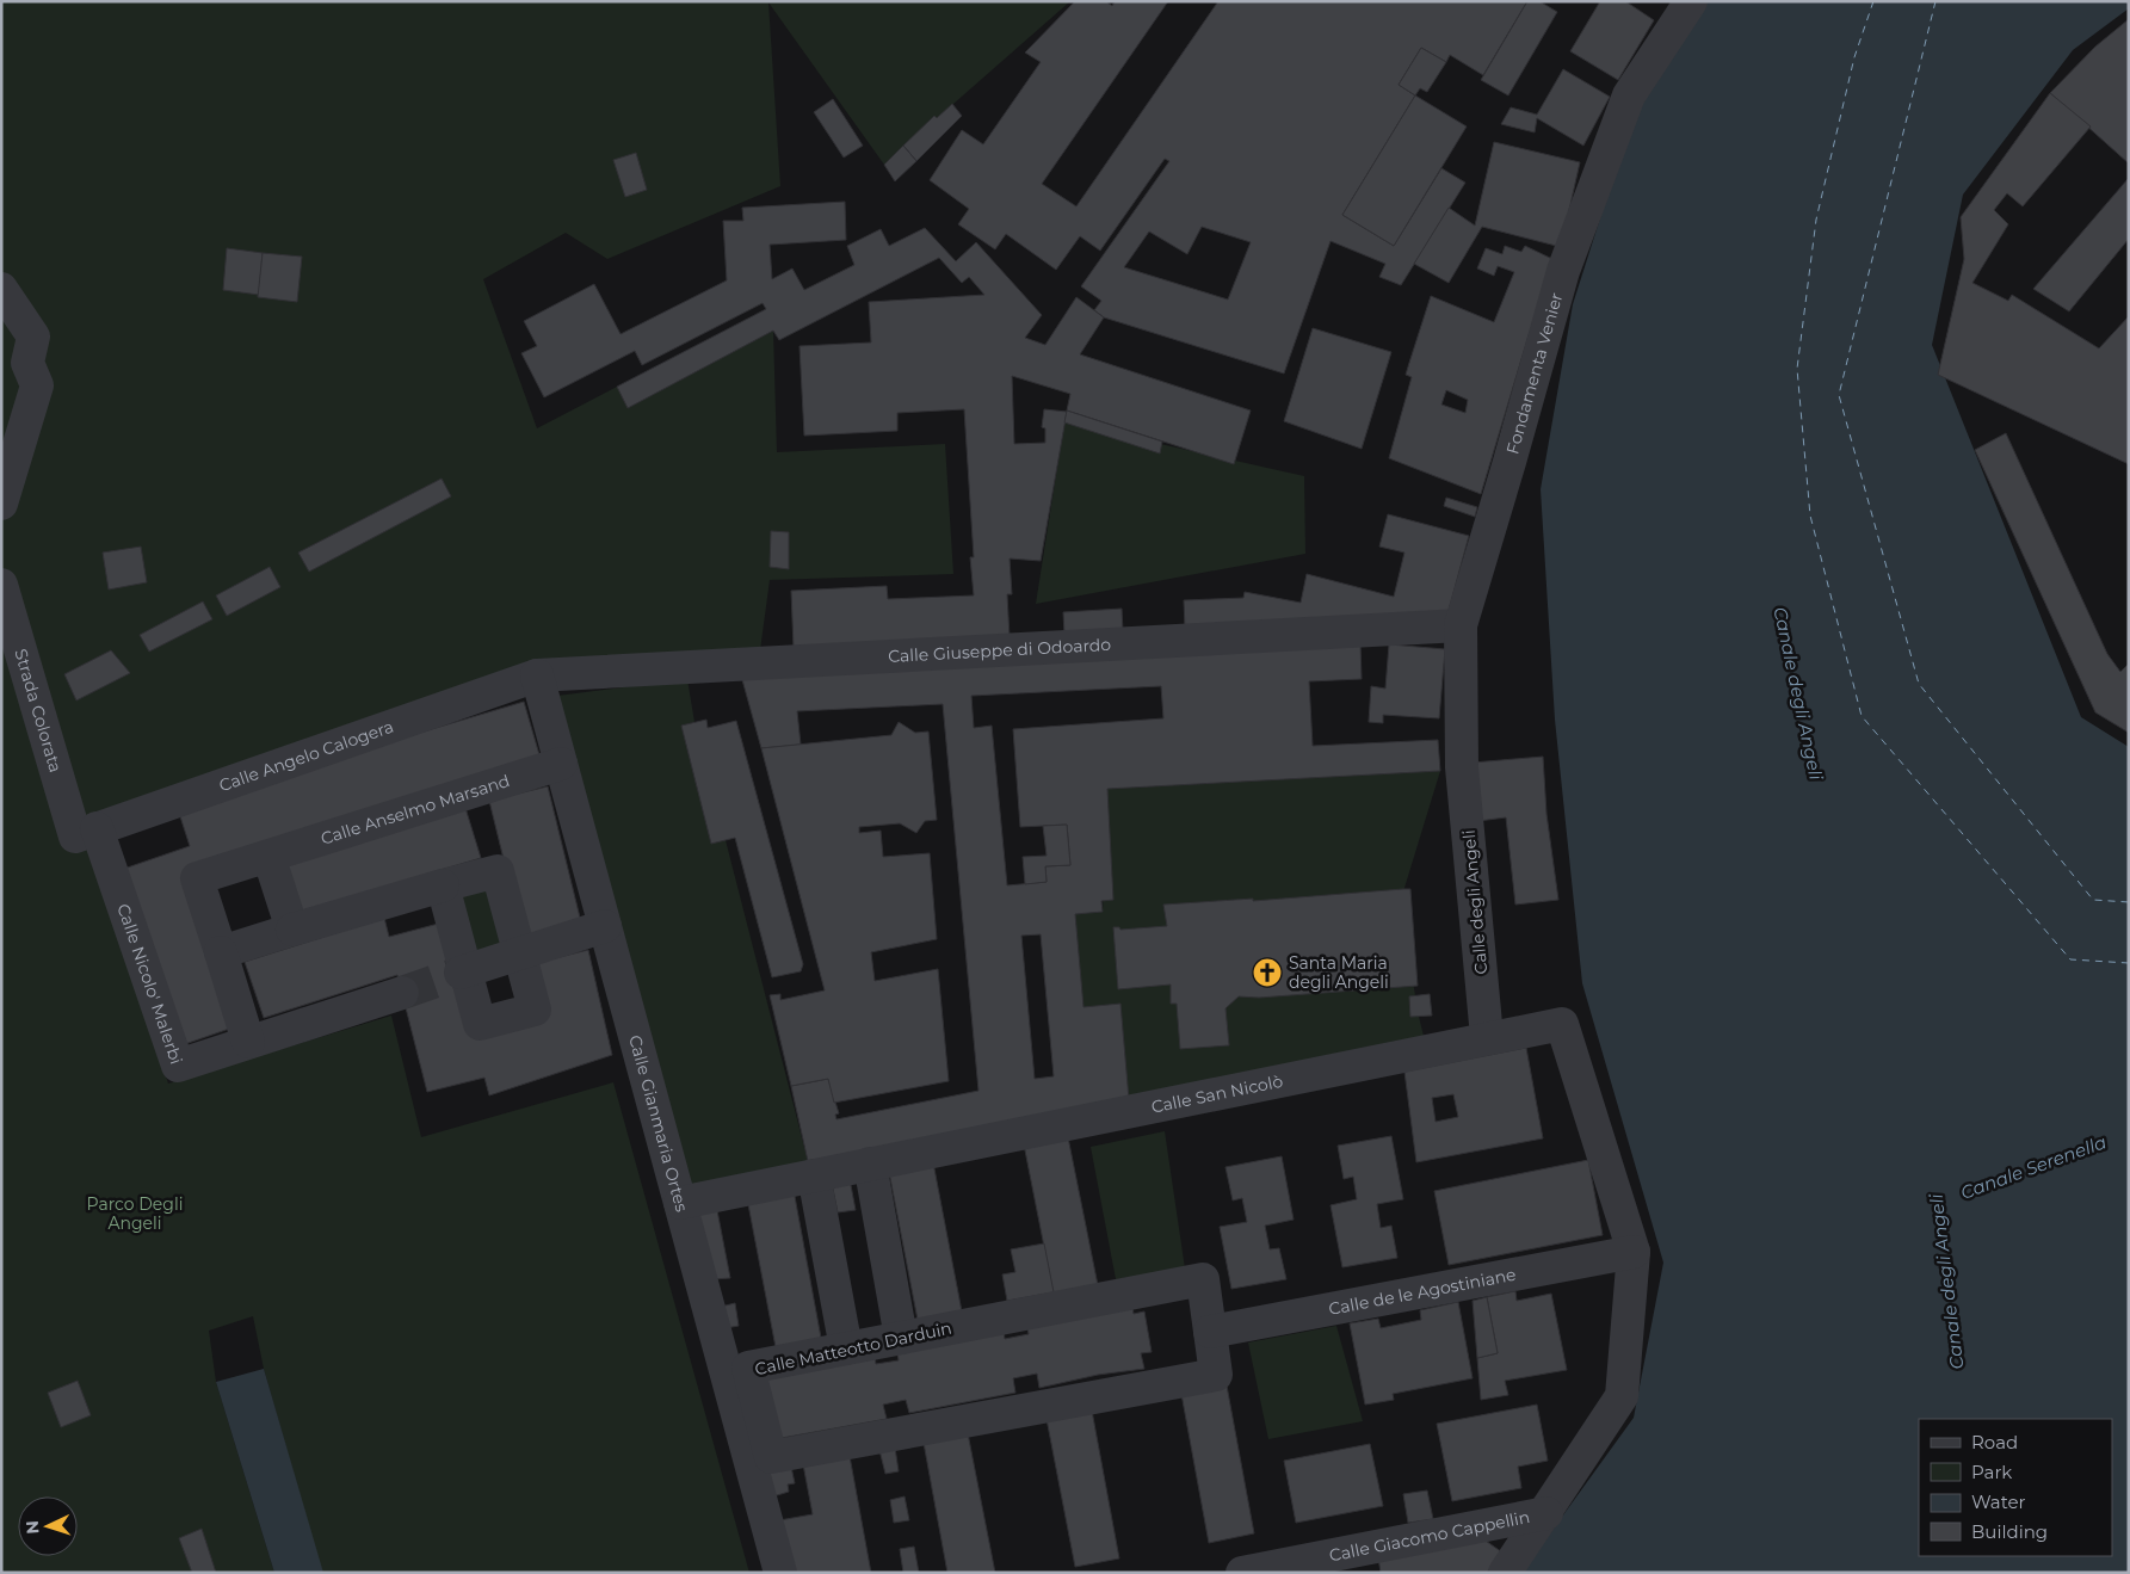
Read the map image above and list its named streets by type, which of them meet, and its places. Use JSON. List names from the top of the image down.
{
  "streets": {
    "street": [
      "Fondamenta Venier",
      "Calle Giuseppe di Odoardo",
      "Strada Colorata",
      "Calle Angelo Calogera",
      "Calle Anselmo Marsand",
      "Calle degli Angeli",
      "Calle Nicolo' Malerbi",
      "Calle San Nicolò",
      "Calle Gianmaria Ortes",
      "Calle de le Agostiniane",
      "Calle Matteotto Darduin",
      "Calle Giacomo Cappellin"
    ]
  },
  "crossings": [
    ["Fondamenta Venier", "Calle Giuseppe di Odoardo"],
    ["Fondamenta Venier", "Calle degli Angeli"],
    ["Calle Giuseppe di Odoardo", "Calle Angelo Calogera"],
    ["Calle Giuseppe di Odoardo", "Calle Gianmaria Ortes"],
    ["Strada Colorata", "Calle Angelo Calogera"],
    ["Strada Colorata", "Calle Nicolo' Malerbi"],
    ["Calle Angelo Calogera", "Calle Nicolo' Malerbi"],
    ["Calle Angelo Calogera", "Calle Gianmaria Ortes"],
    ["Calle Anselmo Marsand", "Calle Gianmaria Ortes"],
    ["Calle degli Angeli", "Calle San Nicolò"],
    ["Calle San Nicolò", "Calle Gianmaria Ortes"],
    ["Calle San Nicolò", "Calle de le Agostiniane"],
    ["Calle de le Agostiniane", "Calle Matteotto Darduin"]
  ],
  "water": ["Canale degli Angeli", "Canale Serenella"],
  "parks": ["Parco Degli Angeli"],
  "places": {
    "church": ["Santa Maria degli Angeli"]
  },
  "legend": [
    "Road",
    "Park",
    "Water",
    "Building"
  ],
  "north": "left"
}
